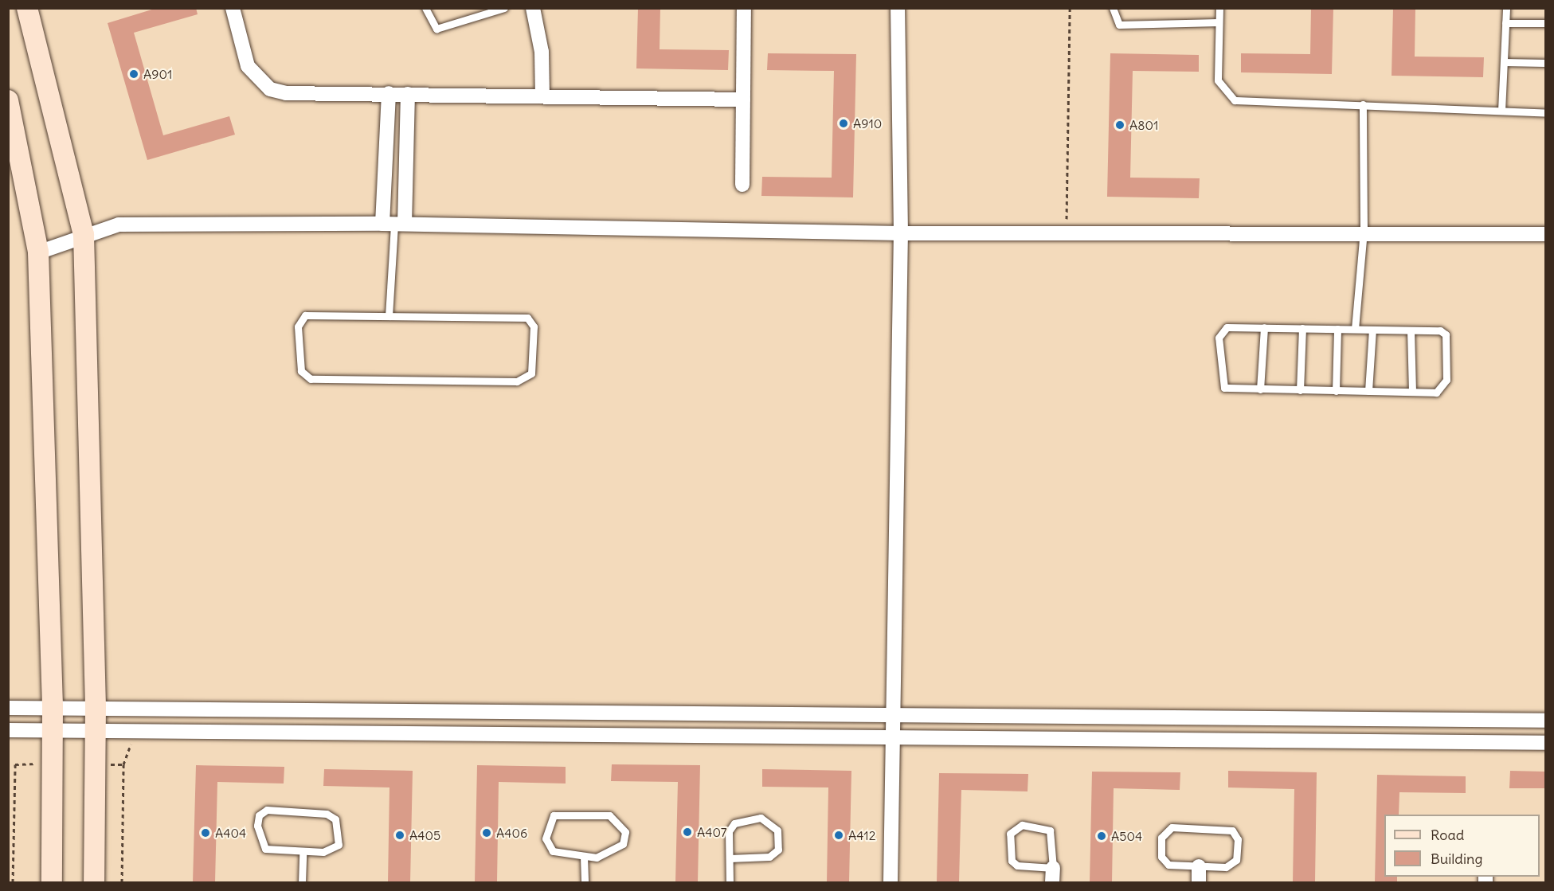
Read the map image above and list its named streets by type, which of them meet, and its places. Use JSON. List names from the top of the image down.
{
  "places": [
    "A901",
    "A910",
    "A801",
    "A407",
    "A404",
    "A406",
    "A405",
    "A412",
    "A504"
  ],
  "legend": ["Road", "Building"]
}
